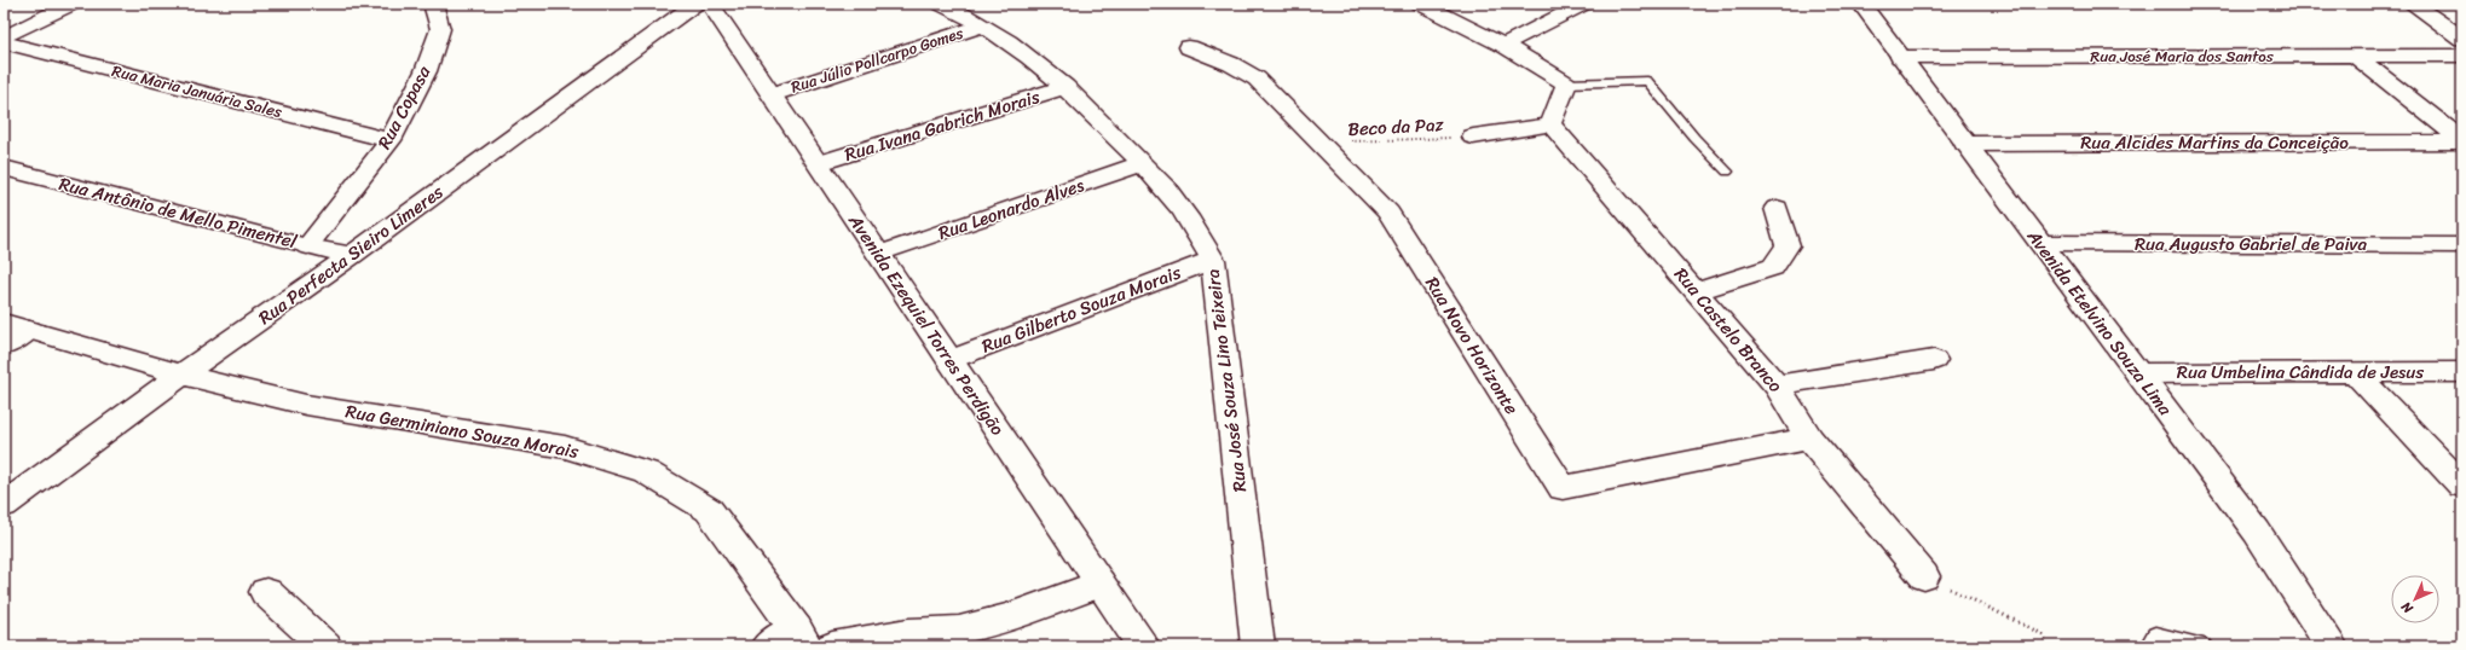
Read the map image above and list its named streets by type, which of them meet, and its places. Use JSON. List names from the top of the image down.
{
  "streets": {
    "street": [
      "Rua José Maria dos Santos",
      "Rua Júlio Pollcarpo Gomes",
      "Rua Maria Januária Sales",
      "Rua Copasa",
      "Rua Ivana Gabrich Morais",
      "Rua Alcides Martins da Conceição",
      "Rua Leonardo Alves",
      "Rua Antônio de Mello Pimentel",
      "Rua Augusto Gabriel de Paiva",
      "Rua Perfecta Sieiro Limeres",
      "Rua Gilberto Souza Morais",
      "Avenida Etelvino Souza Lima",
      "Avenida Ezequiel Torres Perdigão",
      "Rua Castelo Branco",
      "Rua Novo Horizonte",
      "Rua Umbelina Cândida de Jesus",
      "Rua José Souza Lino Teixeira",
      "Rua Germiniano Souza Morais"
    ],
    "path": ["Beco da Paz"]
  },
  "crossings": [
    ["Rua José Maria dos Santos", "Avenida Etelvino Souza Lima"],
    ["Rua Júlio Pollcarpo Gomes", "Avenida Ezequiel Torres Perdigão"],
    ["Rua Júlio Pollcarpo Gomes", "Rua José Souza Lino Teixeira"],
    ["Rua Maria Januária Sales", "Rua Copasa"],
    ["Rua Copasa", "Rua Antônio de Mello Pimentel"],
    ["Rua Ivana Gabrich Morais", "Avenida Ezequiel Torres Perdigão"],
    ["Rua Ivana Gabrich Morais", "Rua José Souza Lino Teixeira"],
    ["Beco da Paz", "Rua Novo Horizonte"],
    ["Rua Alcides Martins da Conceição", "Avenida Etelvino Souza Lima"],
    ["Rua Leonardo Alves", "Avenida Ezequiel Torres Perdigão"],
    ["Rua Leonardo Alves", "Rua José Souza Lino Teixeira"],
    ["Rua Antônio de Mello Pimentel", "Rua Perfecta Sieiro Limeres"],
    ["Rua Augusto Gabriel de Paiva", "Avenida Etelvino Souza Lima"],
    ["Rua Perfecta Sieiro Limeres", "Rua Germiniano Souza Morais"],
    ["Rua Gilberto Souza Morais", "Avenida Ezequiel Torres Perdigão"],
    ["Rua Gilberto Souza Morais", "Rua José Souza Lino Teixeira"],
    ["Avenida Etelvino Souza Lima", "Rua Umbelina Cândida de Jesus"],
    ["Rua Castelo Branco", "Rua Novo Horizonte"]
  ],
  "north": "bottom left"
}
